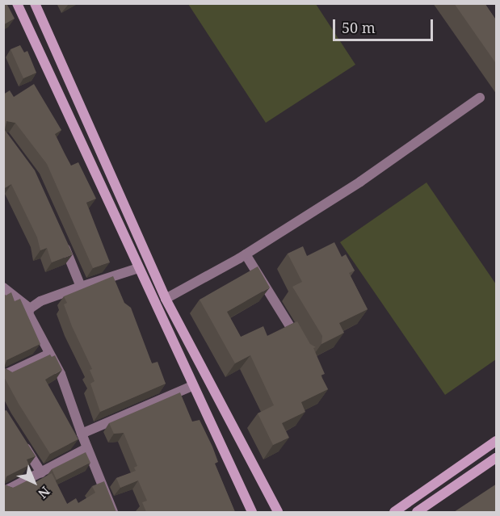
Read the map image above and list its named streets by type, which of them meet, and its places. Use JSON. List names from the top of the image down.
{
  "scale_bar": "50 m",
  "north": "bottom right"
}
